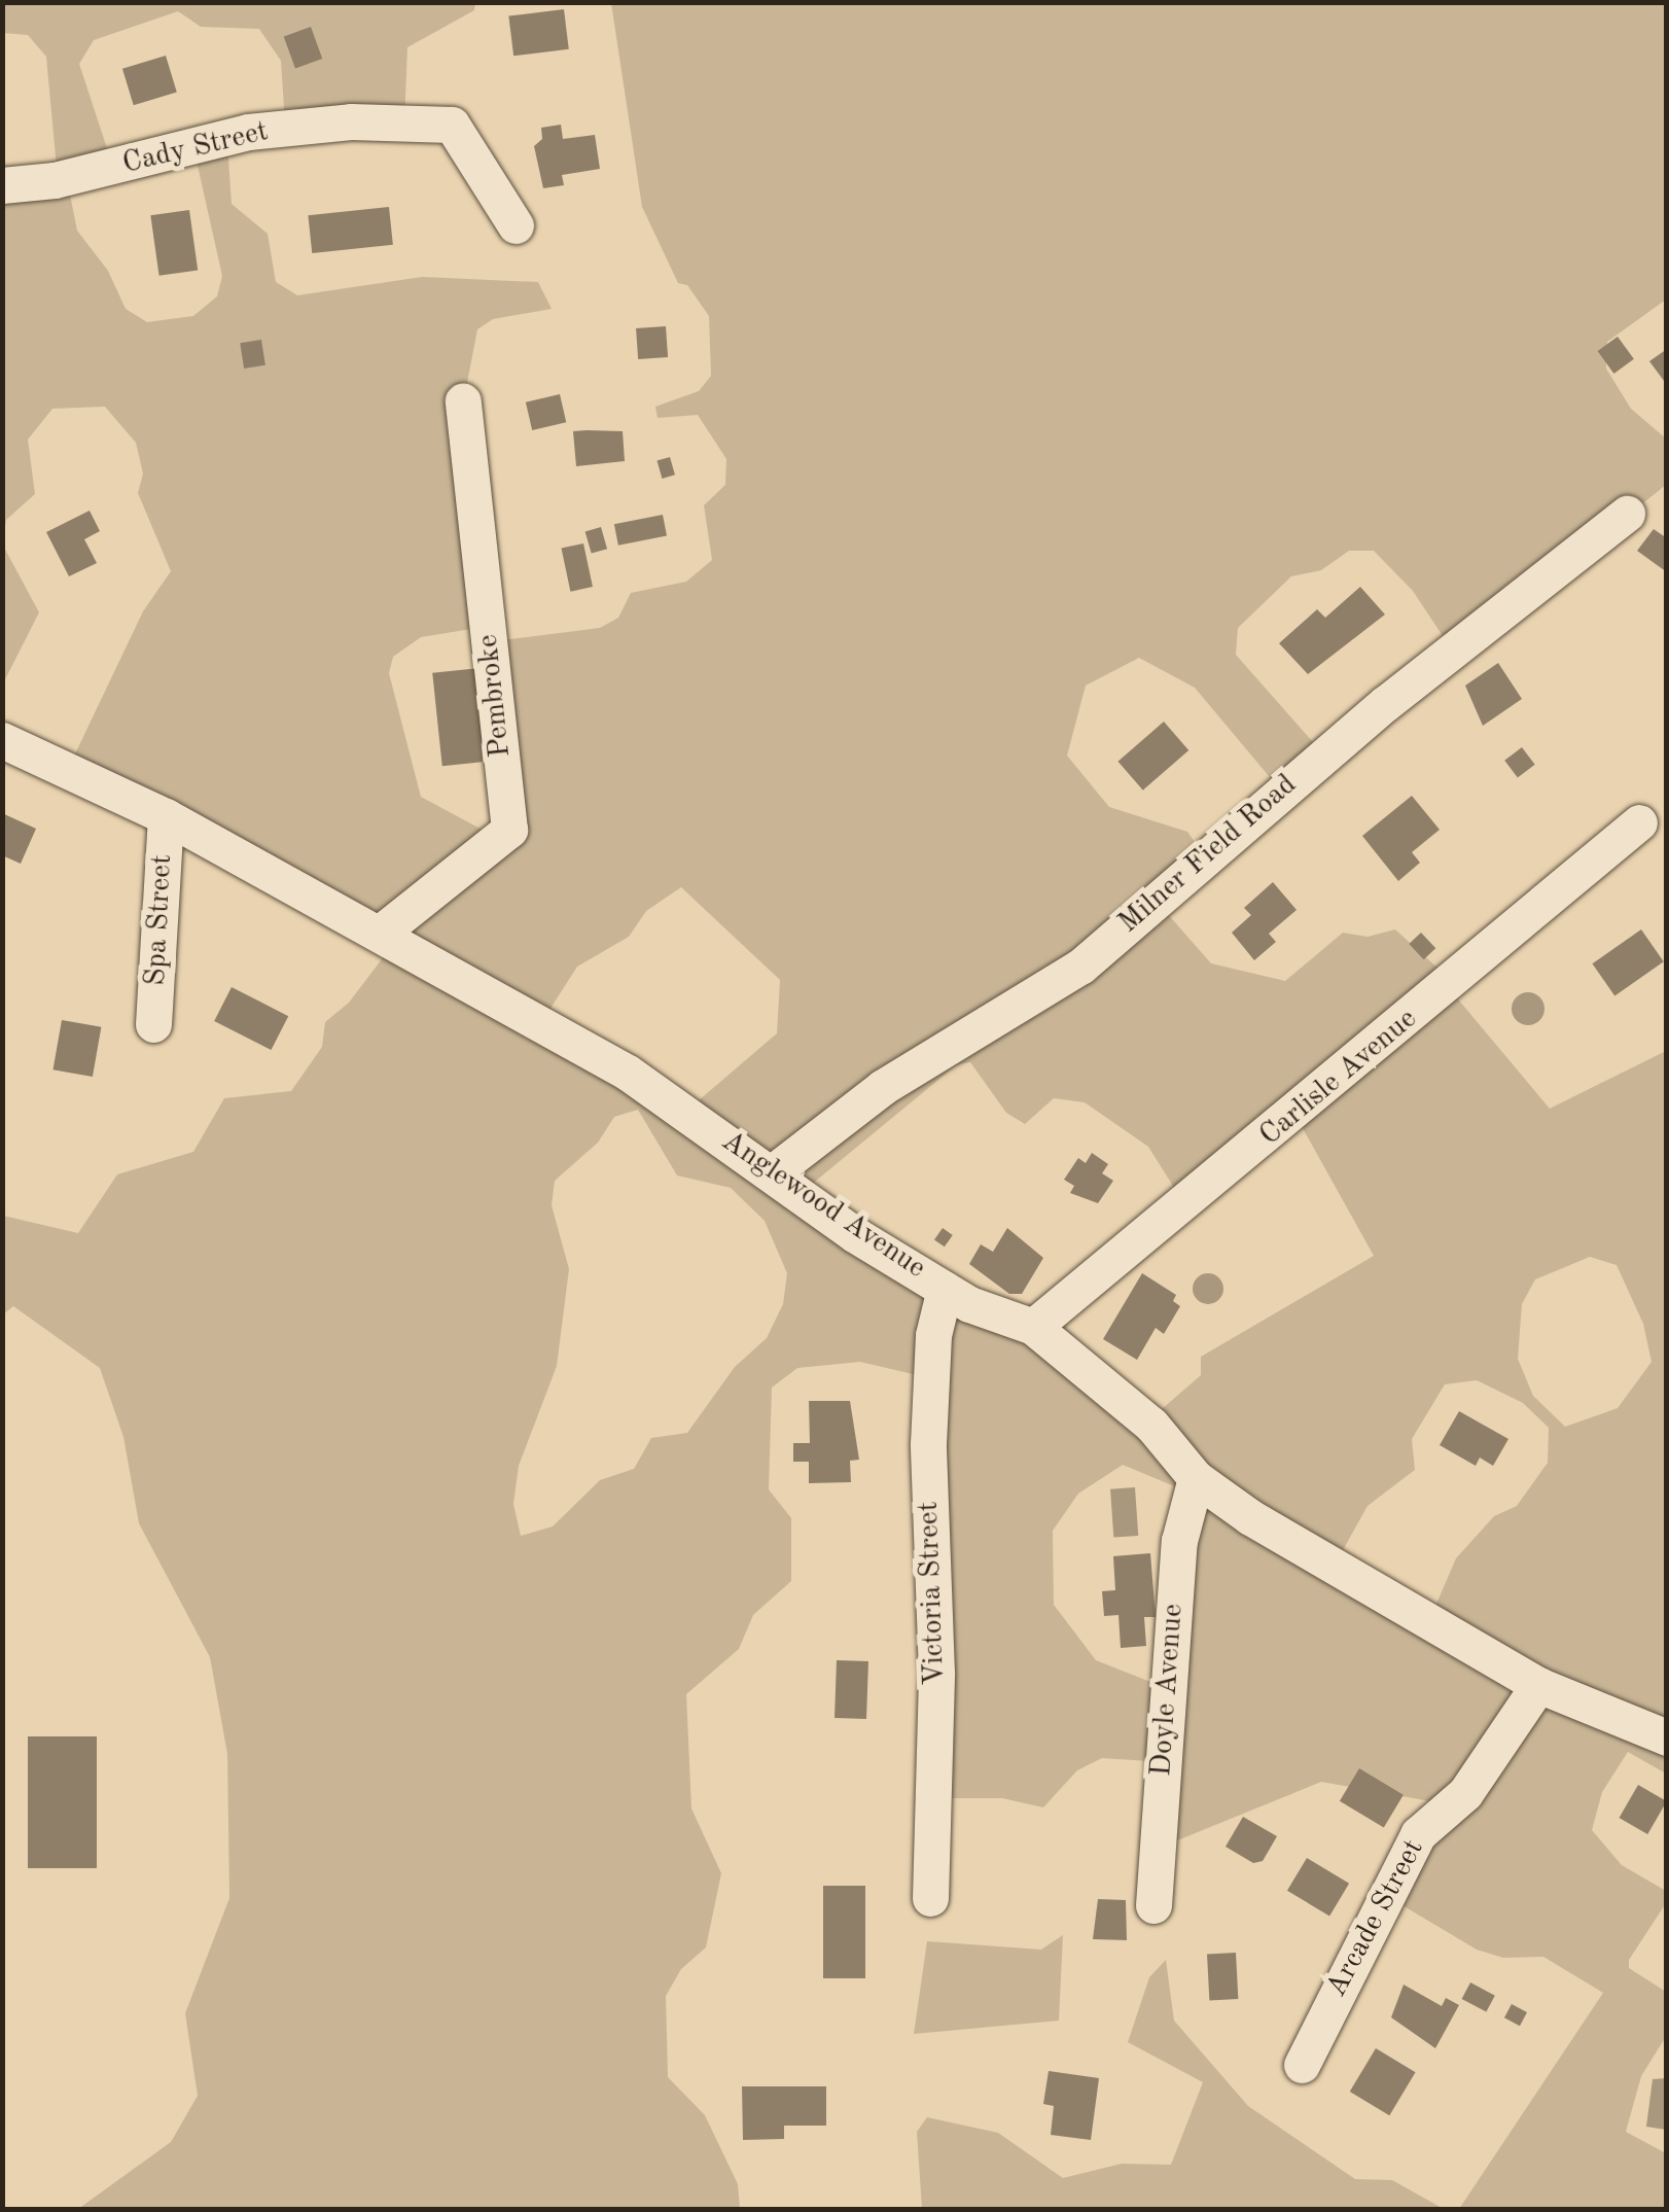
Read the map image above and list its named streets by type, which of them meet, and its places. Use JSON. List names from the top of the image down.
{
  "streets": {
    "street": [
      "Cady Street",
      "Pembroke",
      "Milner Field Road",
      "Spa Street",
      "Carlisle Avenue",
      "Anglewood Avenue",
      "Victoria Street",
      "Doyle Avenue",
      "Arcade Street"
    ]
  },
  "crossings": [
    ["Pembroke", "Anglewood Avenue"],
    ["Milner Field Road", "Anglewood Avenue"],
    ["Spa Street", "Anglewood Avenue"],
    ["Carlisle Avenue", "Anglewood Avenue"],
    ["Anglewood Avenue", "Victoria Street"],
    ["Anglewood Avenue", "Doyle Avenue"],
    ["Anglewood Avenue", "Arcade Street"]
  ]
}
